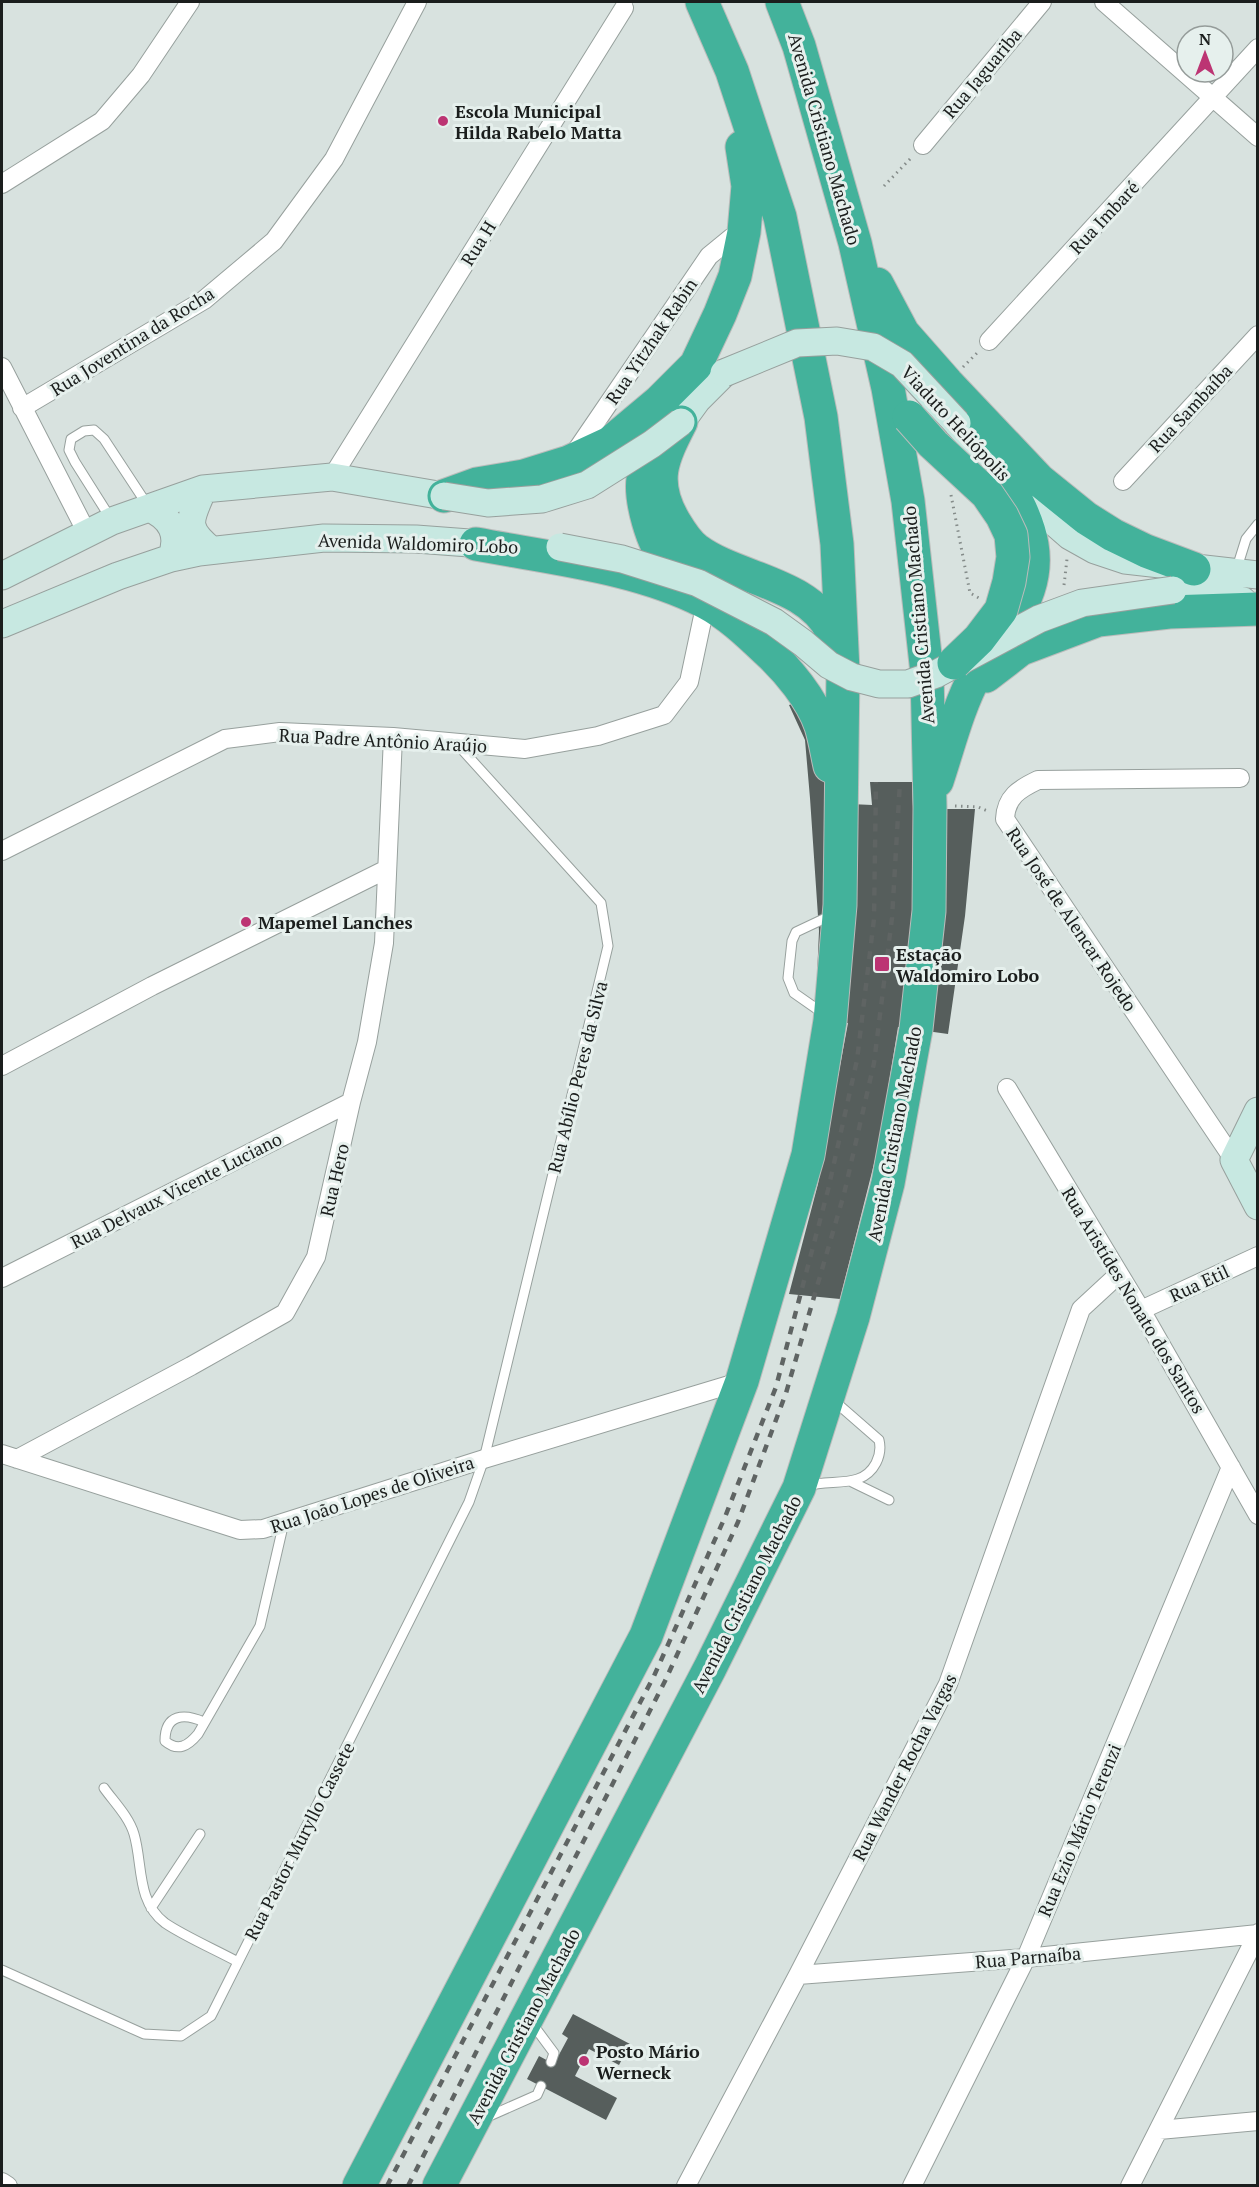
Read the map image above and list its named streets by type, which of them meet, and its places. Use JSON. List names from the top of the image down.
{
  "streets": {
    "highway": ["Avenida Cristiano Machado"],
    "main road": ["Viaduto Heliópolis", "Avenida Waldomiro Lobo", "Rua José de Alencar Rojedo"],
    "street": [
      "Rua Jaguariba",
      "Rua Imbaré",
      "Rua H",
      "Rua Joventina da Rocha",
      "Rua Yitzhak Rabin",
      "Rua Sambaíba",
      "Rua Padre Antônio Araújo",
      "Rua Hero",
      "Rua Delvaux Vicente Luciano",
      "Rua Etil",
      "Rua Aristídes Nonato dos Santos",
      "Rua João Lopes de Oliveira",
      "Rua Wander Rocha Vargas",
      "Rua Ezio Mário Terenzi",
      "Rua Parnaíba"
    ],
    "lane": ["Rua Abílio Peres da Silva", "Rua Pastor Muryllo Cassete"]
  },
  "crossings": [
    ["Avenida Waldomiro Lobo", "Rua Padre Antônio Araújo"],
    ["Rua Padre Antônio Araújo", "Rua Abílio Peres da Silva"],
    ["Rua Padre Antônio Araújo", "Rua Hero"],
    ["Rua Abílio Peres da Silva", "Rua João Lopes de Oliveira"],
    ["Rua Abílio Peres da Silva", "Rua Pastor Muryllo Cassete"],
    ["Rua Hero", "Rua Delvaux Vicente Luciano"],
    ["Rua Hero", "Rua João Lopes de Oliveira"],
    ["Rua Etil", "Rua Aristídes Nonato dos Santos"],
    ["Rua Aristídes Nonato dos Santos", "Rua Wander Rocha Vargas"],
    ["Rua Aristídes Nonato dos Santos", "Rua Ezio Mário Terenzi"],
    ["Rua João Lopes de Oliveira", "Rua Pastor Muryllo Cassete"],
    ["Rua Wander Rocha Vargas", "Rua Parnaíba"],
    ["Rua Ezio Mário Terenzi", "Rua Parnaíba"]
  ],
  "places": {
    "other": ["Escola Municipal Hilda Rabelo Matta", "Mapemel Lanches", "Posto Mário Werneck"],
    "transit": ["Estação Waldomiro Lobo"]
  },
  "north": "top"
}
